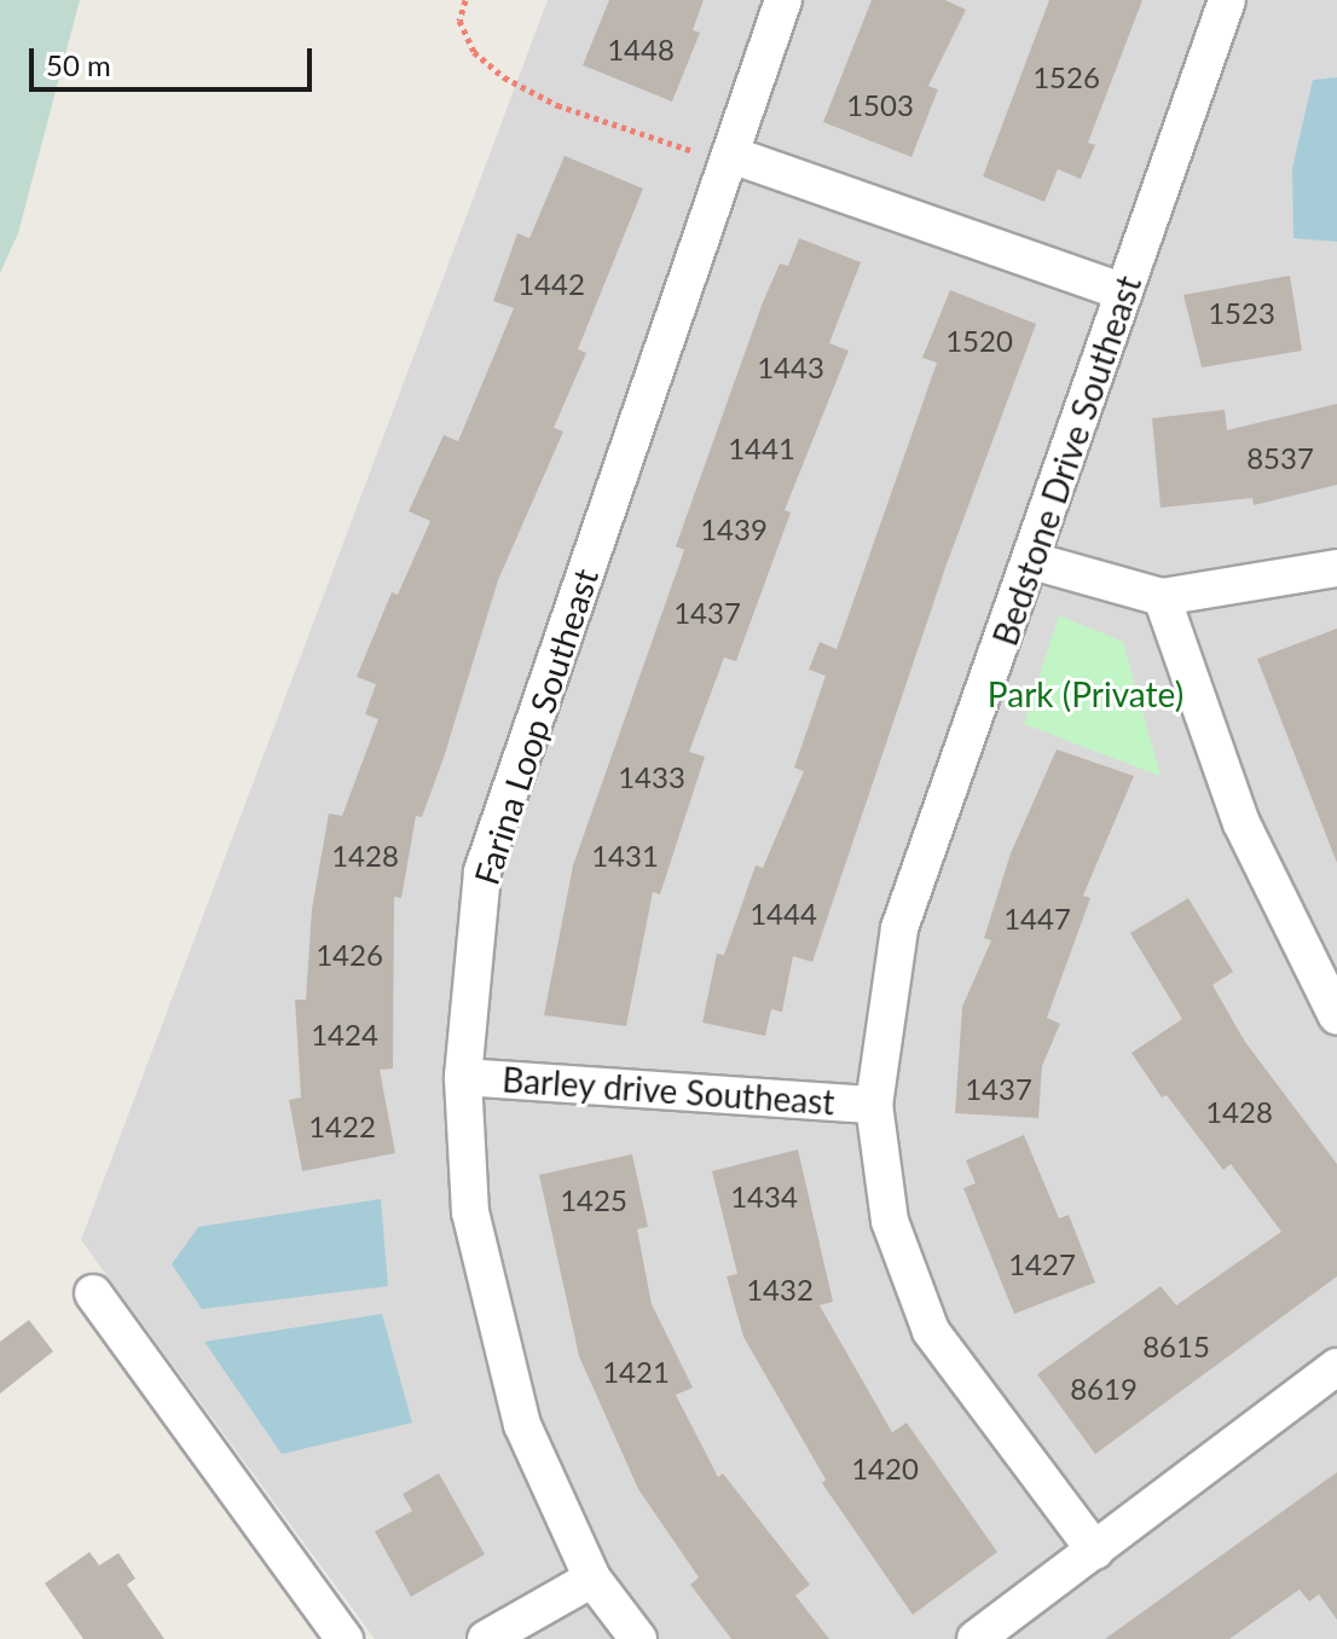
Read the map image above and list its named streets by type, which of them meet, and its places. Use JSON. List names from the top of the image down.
{
  "streets": {
    "street": ["Bedstone Drive Southeast", "Farina Loop Southeast", "Barley drive Southeast"]
  },
  "crossings": [
    ["Bedstone Drive Southeast", "Barley drive Southeast"],
    ["Farina Loop Southeast", "Barley drive Southeast"]
  ],
  "parks": ["Park (Private)"],
  "house_numbers": [
    "1448",
    "1526",
    "1503",
    "1442",
    "1523",
    "1520",
    "1443",
    "1441",
    "8537",
    "1439",
    "1437",
    "1433",
    "1428",
    "1431",
    "1444",
    "1447",
    "1426",
    "1424",
    "1437",
    "1428",
    "1422",
    "1434",
    "1425",
    "1427",
    "1432",
    "8615",
    "1421",
    "8619",
    "1420"
  ],
  "scale_bar": "50 m"
}
